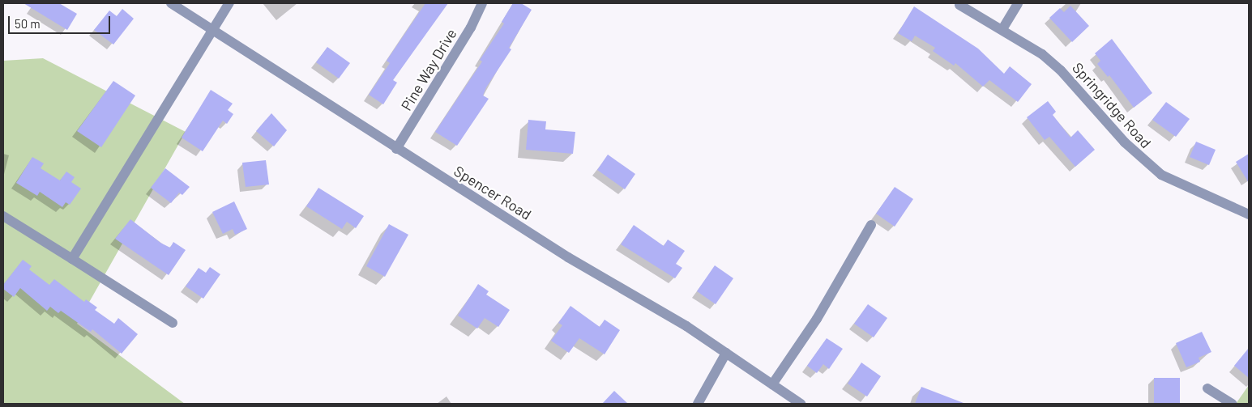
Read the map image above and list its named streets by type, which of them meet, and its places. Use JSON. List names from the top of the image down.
{
  "streets": {
    "street": ["Pine Way Drive", "Springridge Road", "Spencer Road"]
  },
  "crossings": [
    ["Pine Way Drive", "Spencer Road"]
  ],
  "scale_bar": "50 m"
}
